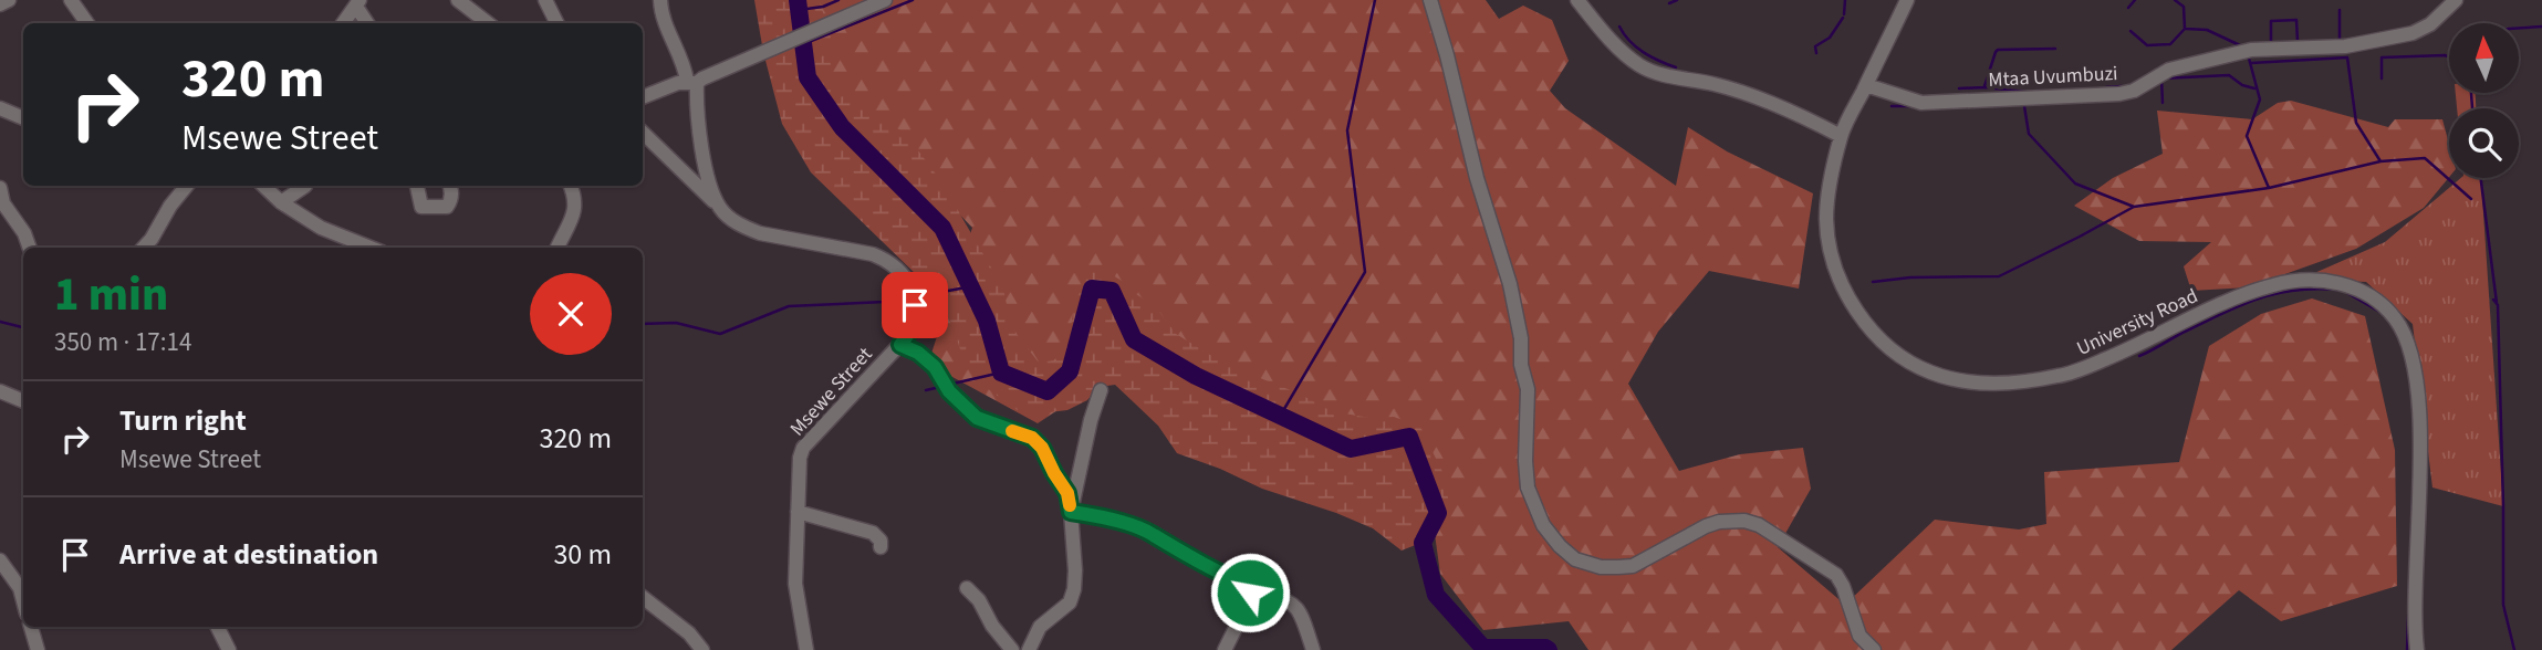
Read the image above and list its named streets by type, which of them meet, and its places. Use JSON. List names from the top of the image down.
{
  "streets": {
    "street": ["Mtaa Uvumbuzi", "University Road", "Msewe Street"]
  },
  "crossings": [
    ["Mtaa Uvumbuzi", "University Road"]
  ],
  "north": "top",
  "page": {
    "turn": ["320 m", "Msewe Street"],
    "heading": ["1 min", "350 m · 17:14"],
    "list": [
      {
        "name": "Turn right",
        "note": "Msewe Street",
        "value": "320 m"
      },
      {
        "name": "Arrive at destination",
        "value": "30 m"
      }
    ]
  }
}
